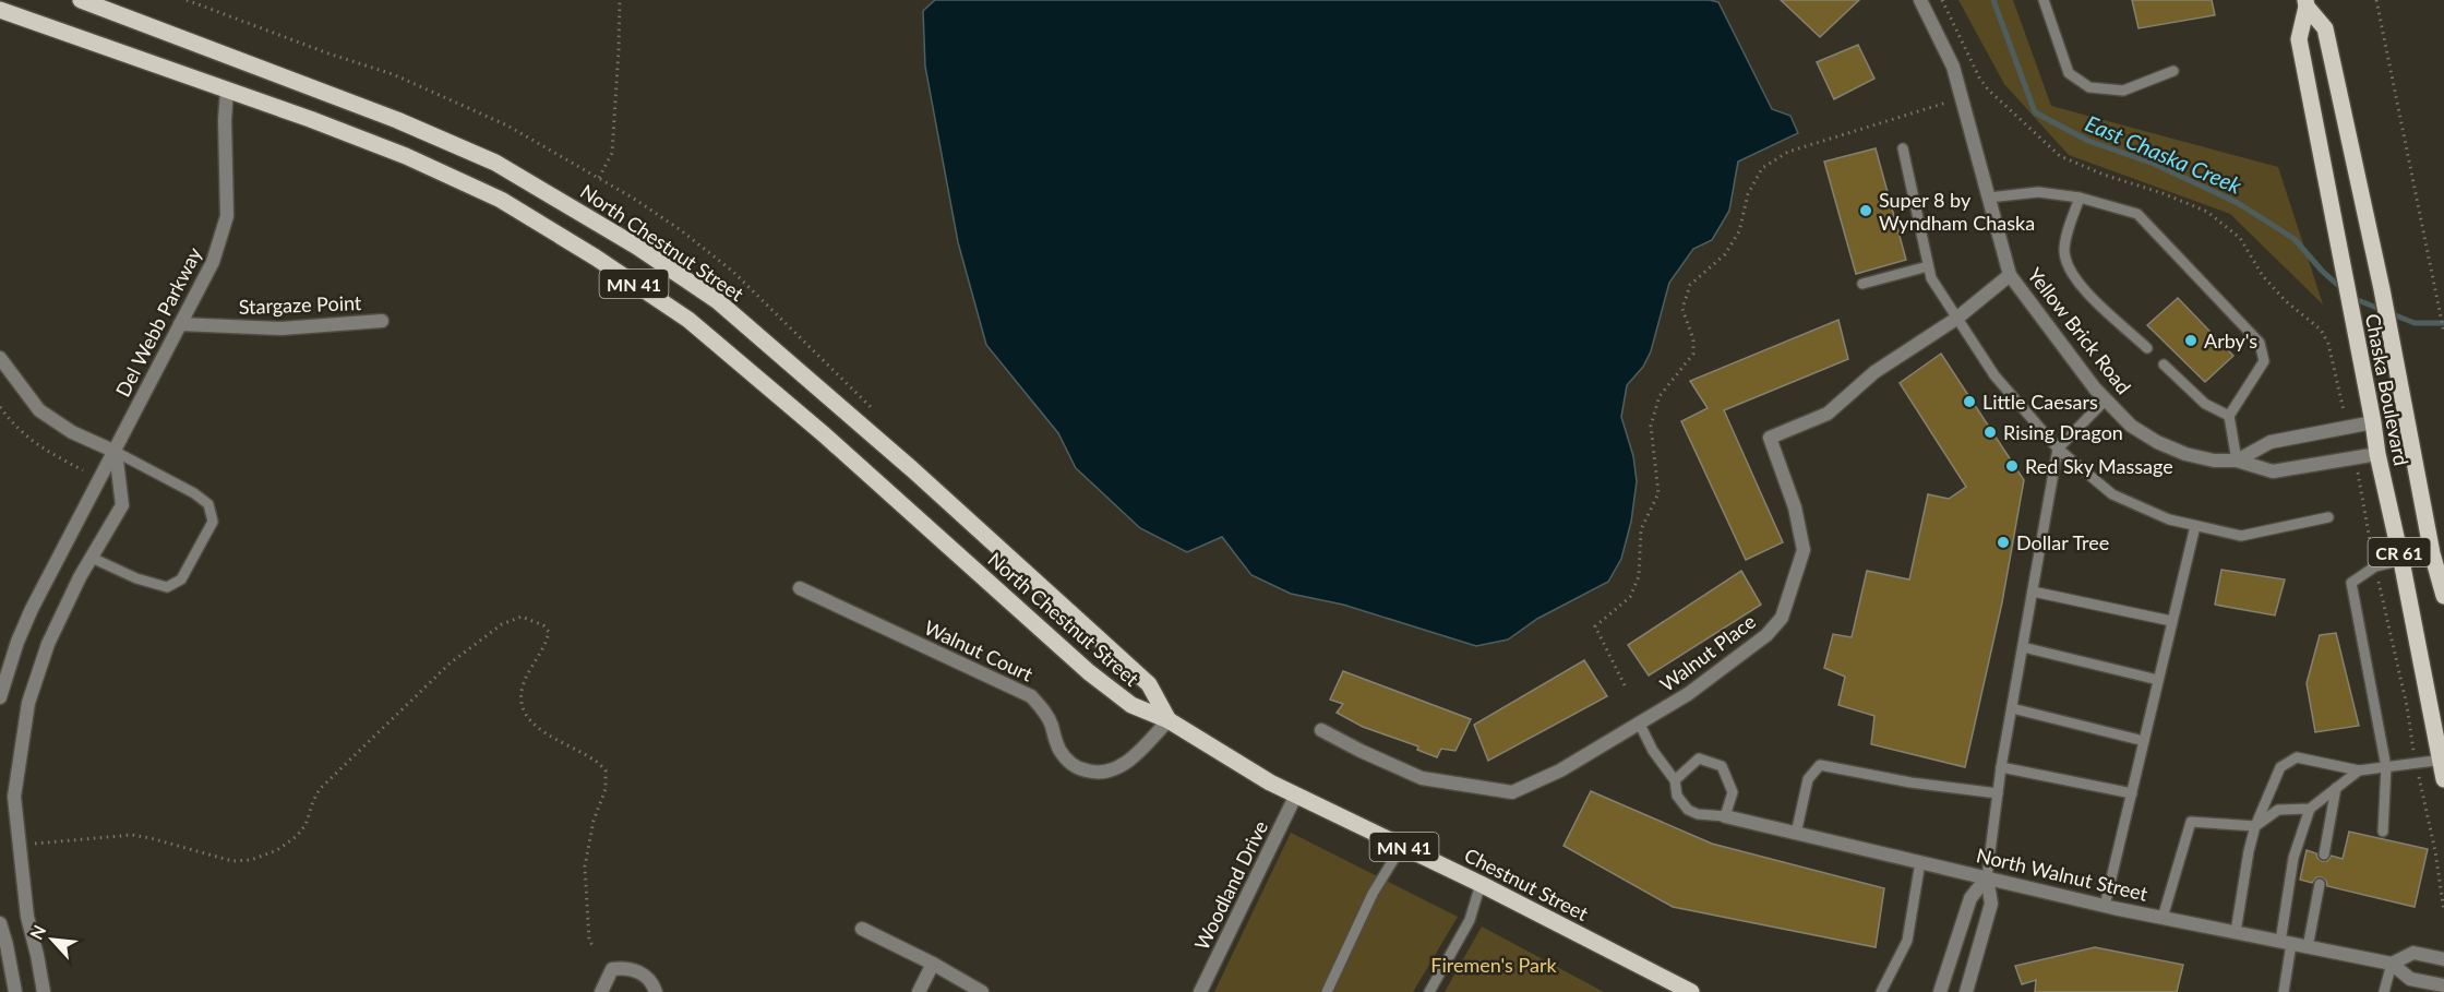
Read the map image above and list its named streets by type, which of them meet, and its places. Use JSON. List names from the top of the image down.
{
  "streets": {
    "main road": [
      "North Chestnut Street",
      "MN 41",
      "Chaska Boulevard",
      "CR 61",
      "Chestnut Street"
    ],
    "street": [
      "Stargaze Point",
      "Del Webb Parkway",
      "Yellow Brick Road",
      "Walnut Court",
      "Walnut Place",
      "North Walnut Street",
      "Woodland Drive"
    ]
  },
  "crossings": [
    ["North Chestnut Street", "Del Webb Parkway"],
    ["North Chestnut Street", "Walnut Court"],
    ["North Chestnut Street", "Chestnut Street"],
    ["Stargaze Point", "Del Webb Parkway"],
    ["Yellow Brick Road", "Chaska Boulevard"],
    ["Yellow Brick Road", "Walnut Place"],
    ["Walnut Court", "Chestnut Street"],
    ["Chestnut Street", "Woodland Drive"]
  ],
  "water": ["East Chaska Creek"],
  "parks": ["Firemen's Park"],
  "places": [
    "Super 8 by Wyndham Chaska",
    "Arby's",
    "Little Caesars",
    "Rising Dragon",
    "Red Sky Massage",
    "Dollar Tree"
  ],
  "north": "top left"
}
